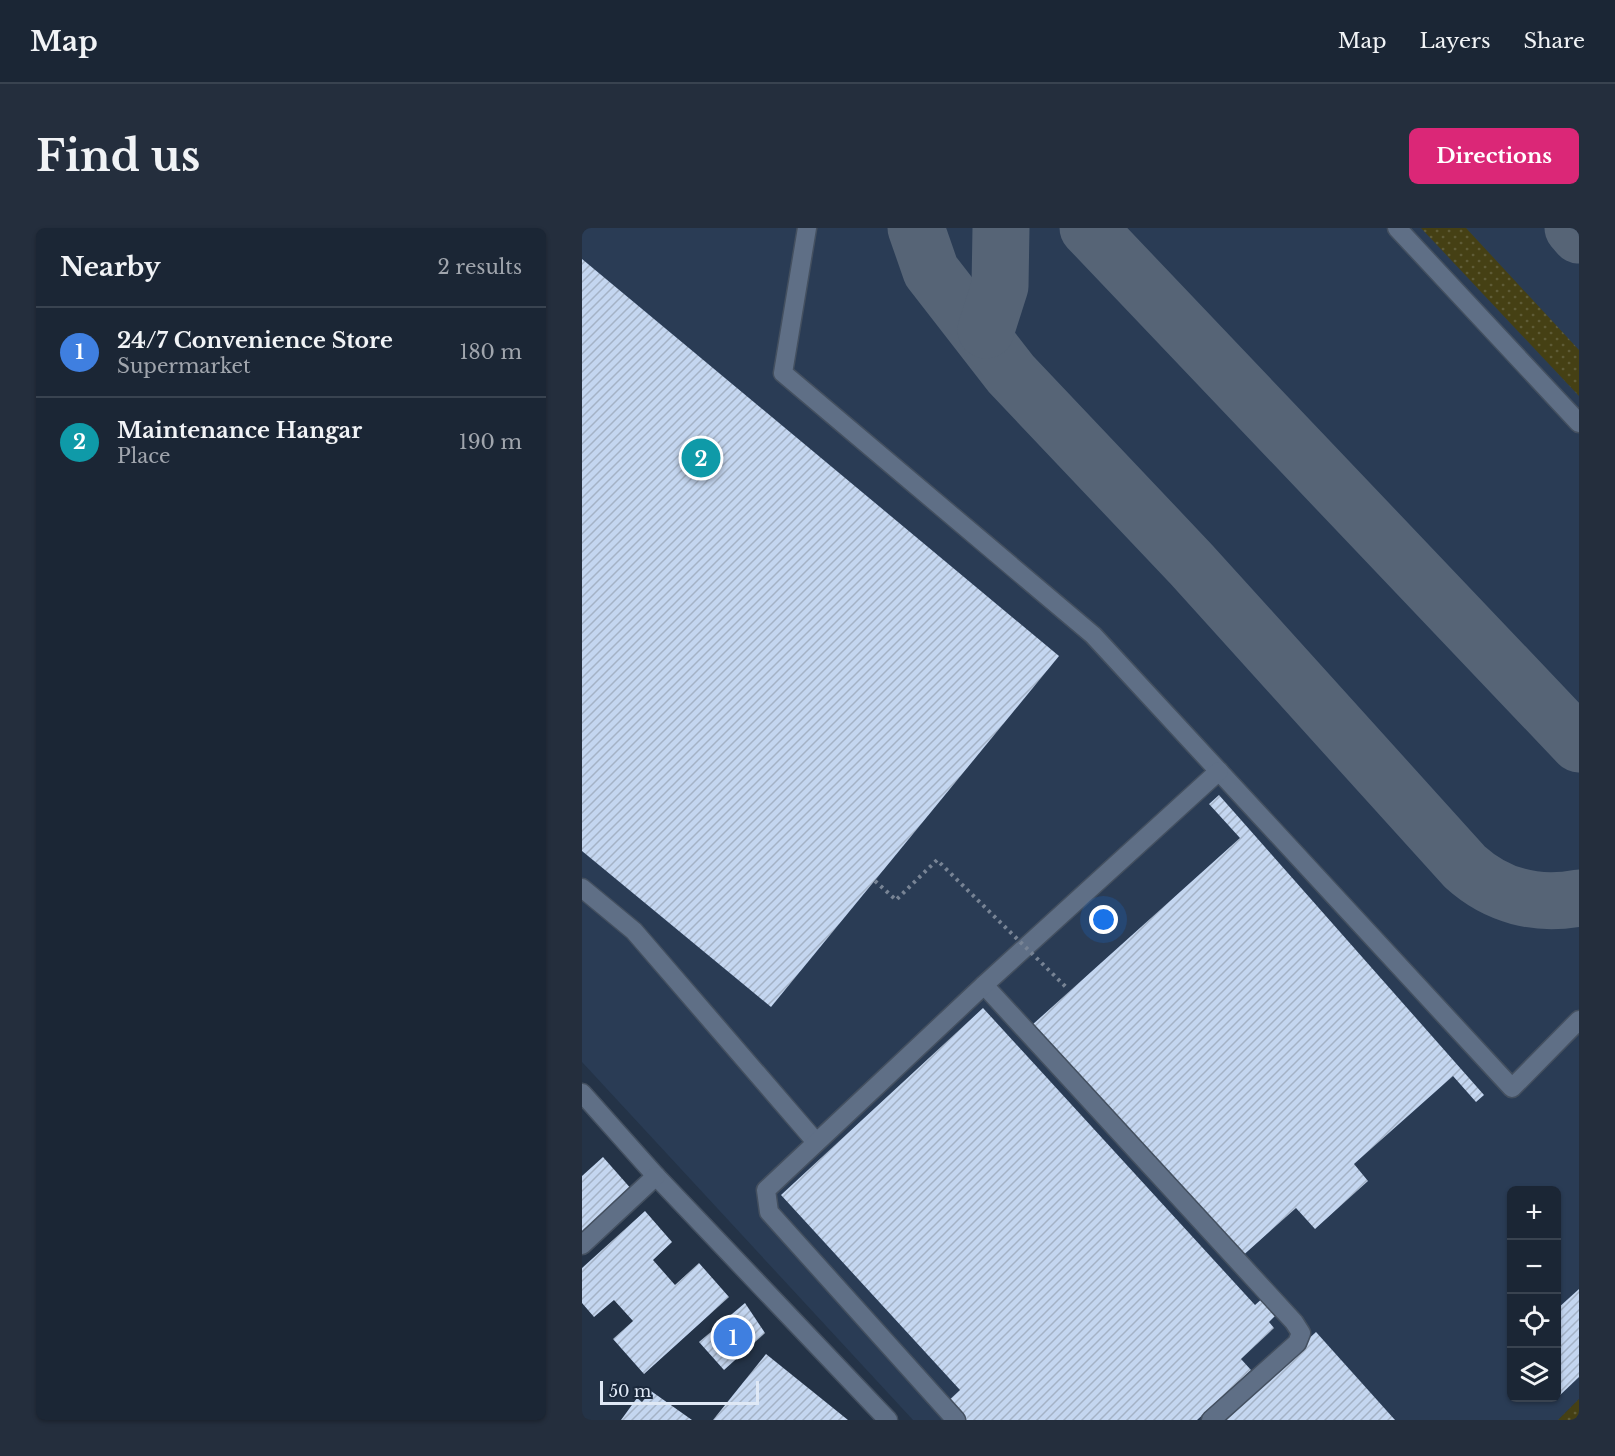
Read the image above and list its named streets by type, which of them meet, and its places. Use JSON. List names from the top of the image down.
{
  "scale_bar": "50 m",
  "page": {
    "header": "Map",
    "nav": ["Map", "Layers", "Share"],
    "buttons": "Directions",
    "title": "Find us",
    "heading": ["Nearby", "2 results"],
    "list": [
      {
        "mark": "1",
        "name": "24/7 Convenience Store",
        "note": "Supermarket",
        "value": "180 m"
      },
      {
        "mark": "2",
        "name": "Maintenance Hangar",
        "note": "Place",
        "value": "190 m"
      }
    ],
    "pins": ["2", "1"],
    "map_buttons": ["+", "−"],
    "scale": "50 m"
  }
}
